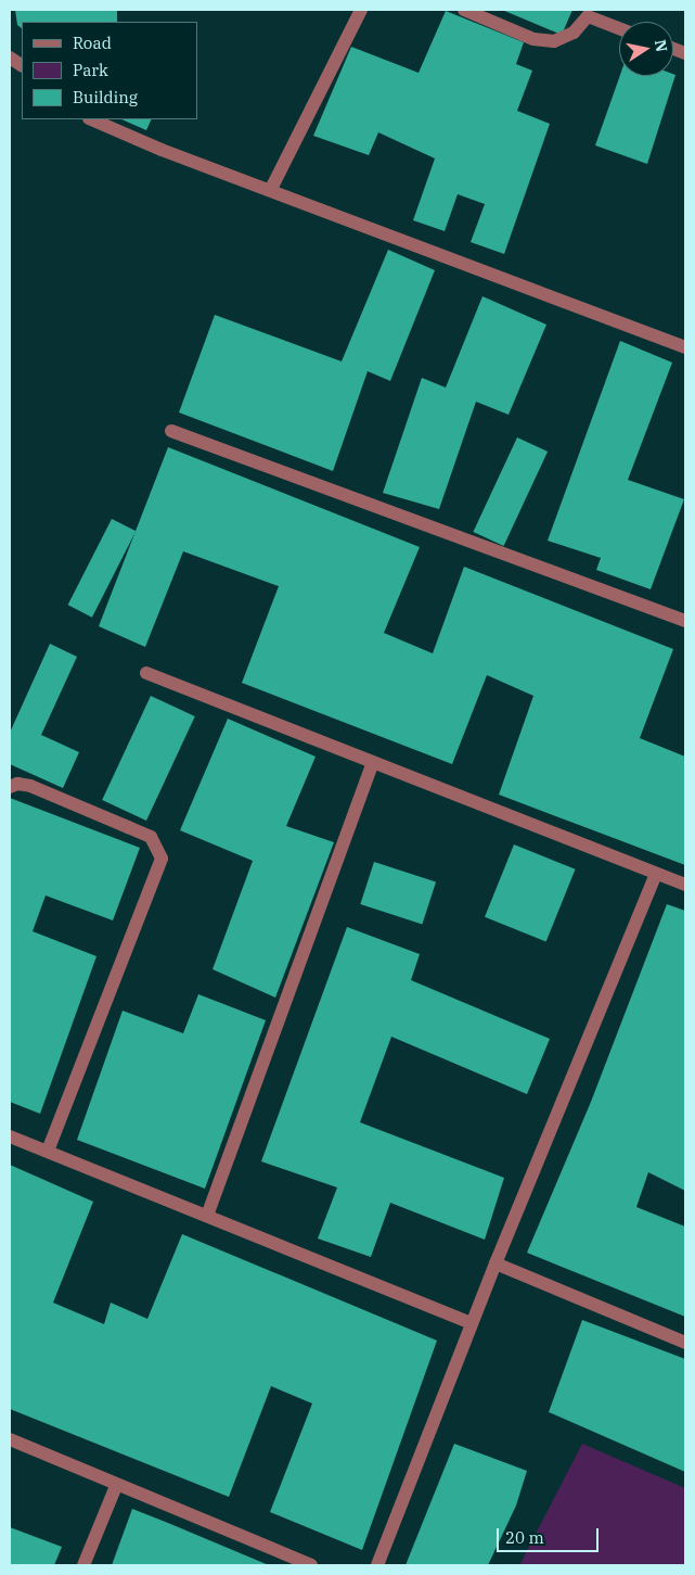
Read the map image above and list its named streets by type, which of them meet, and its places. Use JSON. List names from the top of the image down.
{
  "legend": ["Road", "Park", "Building"],
  "scale_bar": "20 m",
  "north": "right"
}
